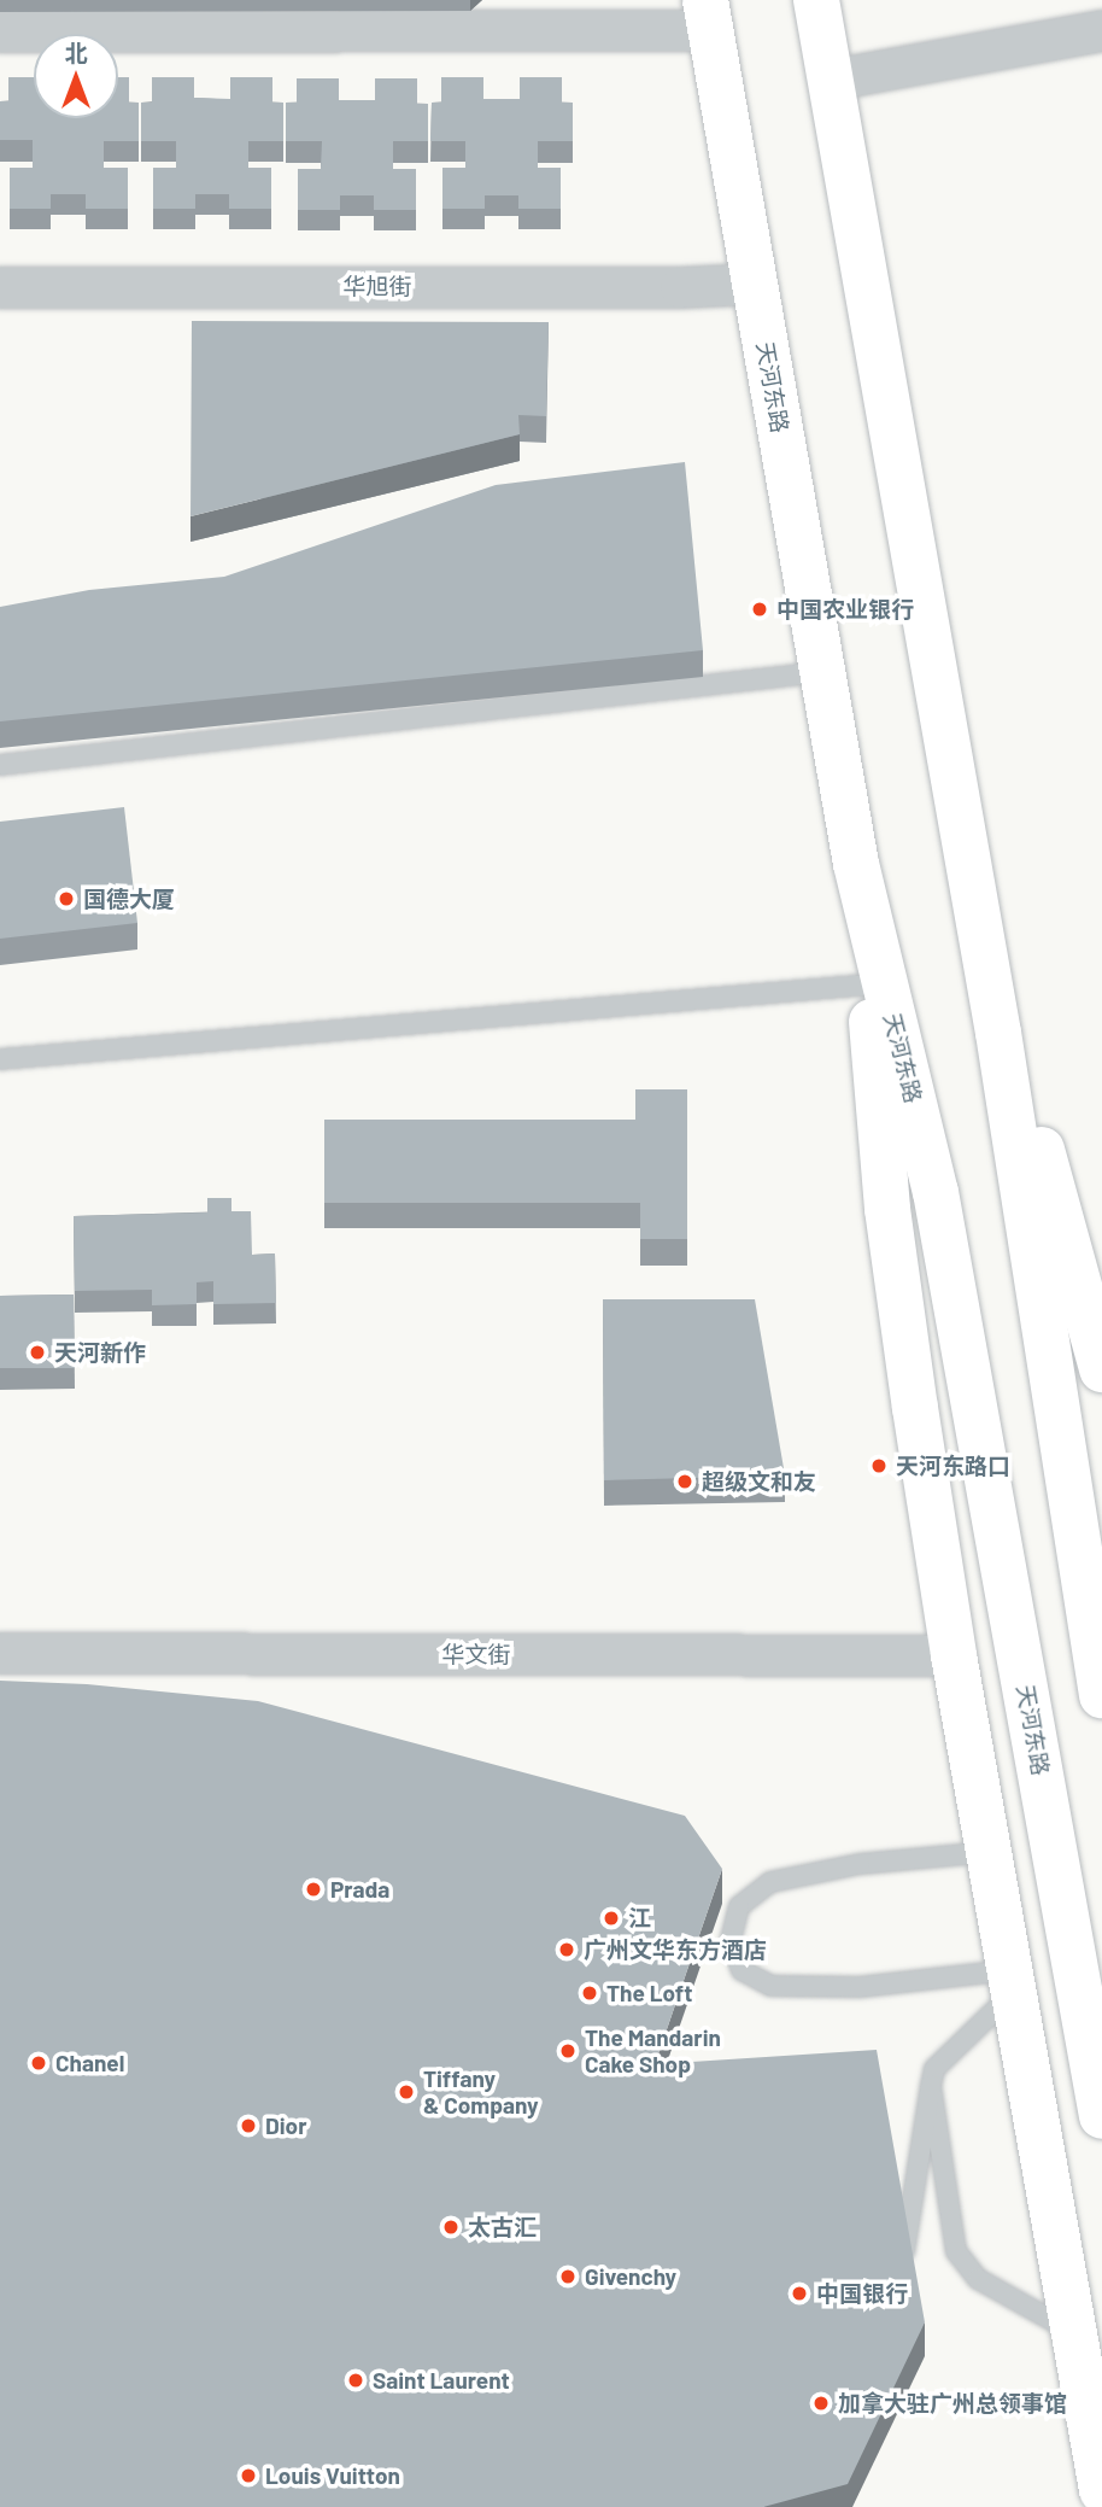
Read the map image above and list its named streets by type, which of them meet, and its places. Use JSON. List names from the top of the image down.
{
  "streets": {
    "highway": ["天河东路"],
    "street": ["华旭街", "华文街"]
  },
  "crossings": [
    ["华旭街", "天河东路"]
  ],
  "places": [
    "中国农业银行",
    "国德大厦",
    "天河新作",
    "天河东路口",
    "超级文和友",
    "Prada",
    "江",
    "广州文华东方酒店",
    "The Loft",
    "The Mandarin Cake Shop",
    "Chanel",
    "Tiffany & Company",
    "Dior",
    "太古汇",
    "Givenchy",
    "中国银行",
    "Saint Laurent",
    "加拿大驻广州总领事馆",
    "Louis Vuitton"
  ],
  "north": "top"
}
